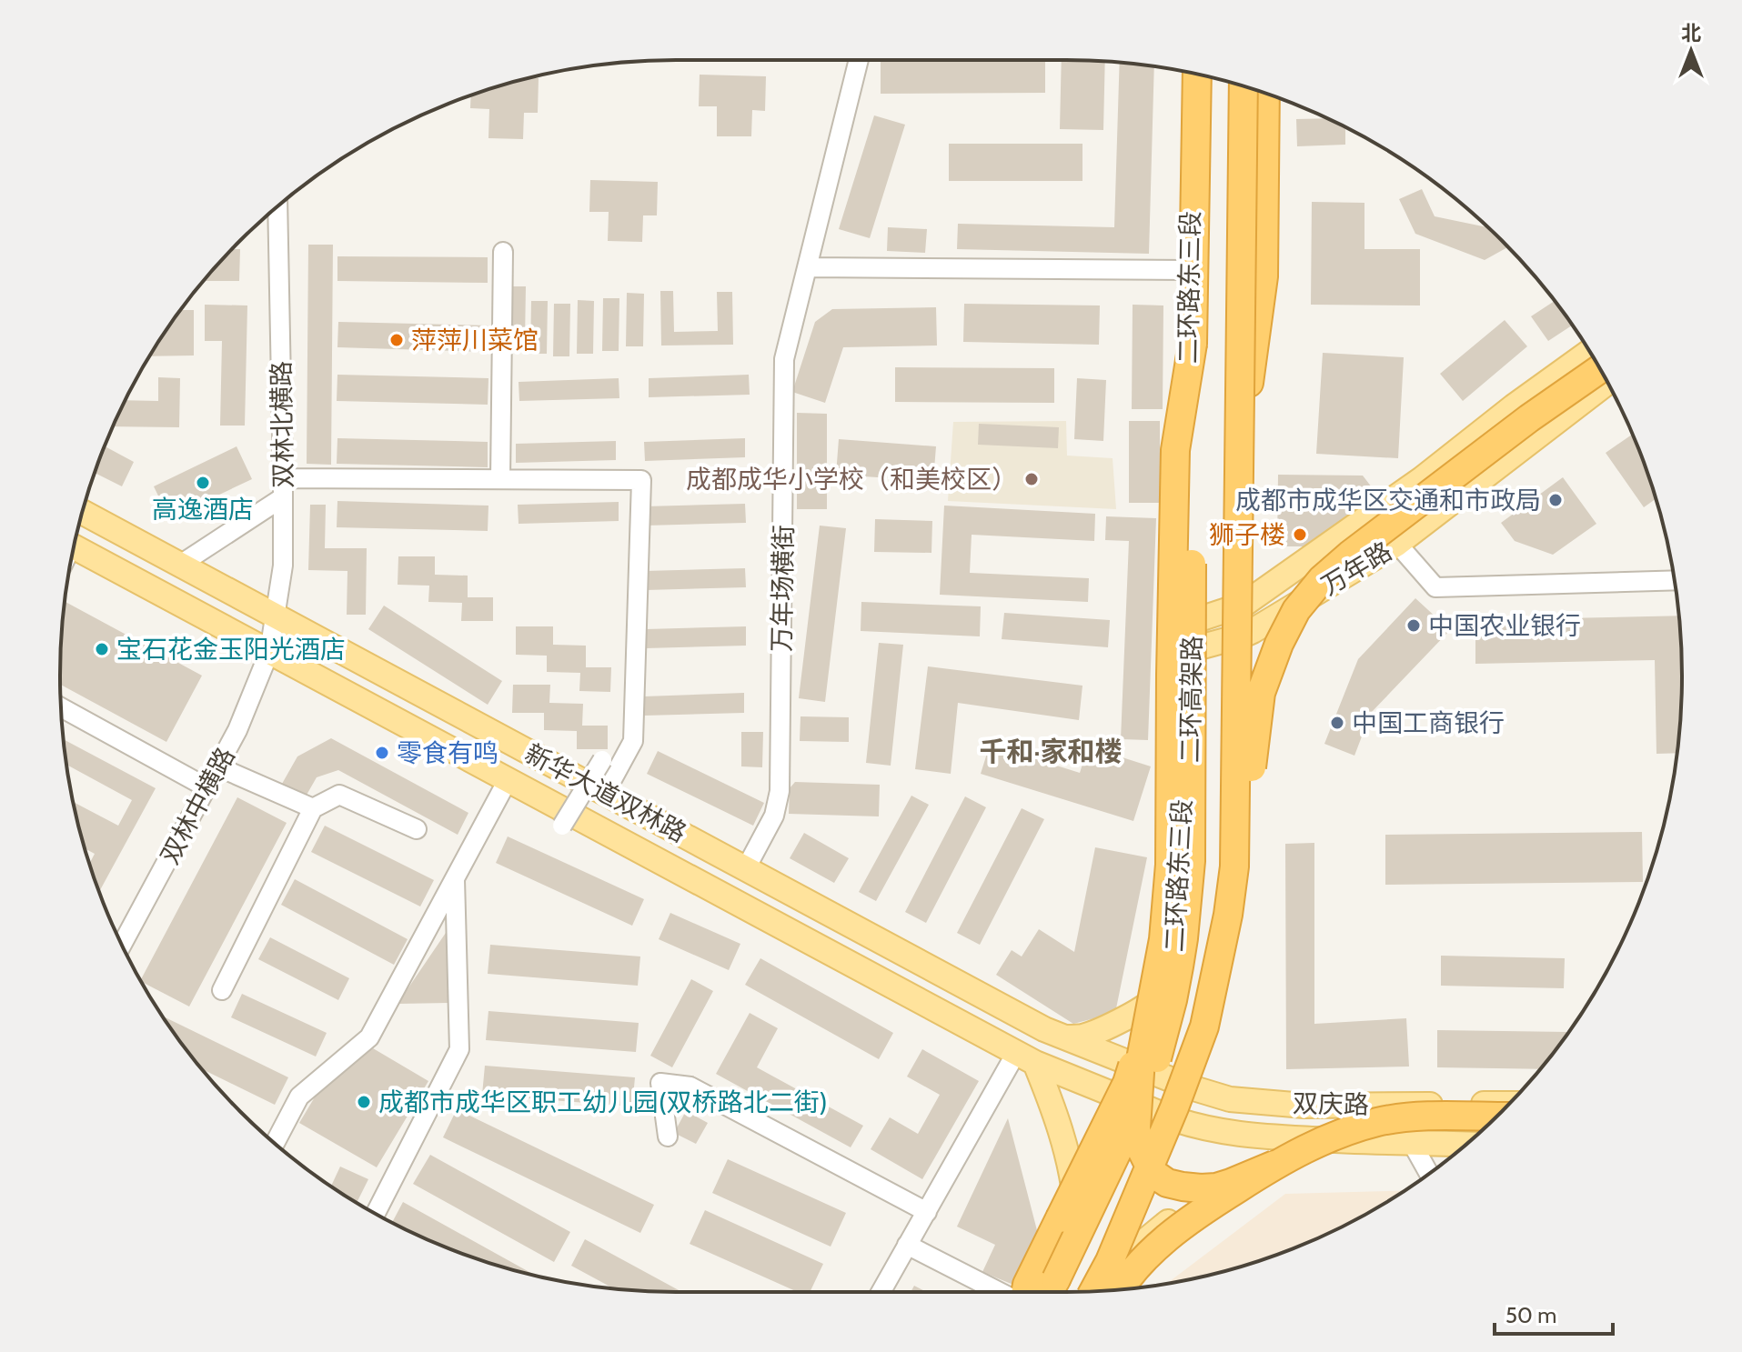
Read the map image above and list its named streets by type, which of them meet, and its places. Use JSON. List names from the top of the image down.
{
  "streets": {
    "highway": ["二环高架路"],
    "main road": [
      "二环路东三段",
      "万年路",
      "新华大道双林路",
      "双庆路"
    ],
    "street": ["双林北横路", "万年场横街", "双林中横路"]
  },
  "crossings": [
    ["二环路东三段", "万年路"],
    ["二环路东三段", "新华大道双林路"],
    ["二环路东三段", "双庆路"],
    ["双林北横路", "新华大道双林路"],
    ["双林北横路", "双林中横路"],
    ["万年场横街", "新华大道双林路"],
    ["新华大道双林路", "双林中横路"],
    ["新华大道双林路", "双庆路"]
  ],
  "districts": ["千和·家和楼"],
  "places": [
    "萍萍川菜馆",
    "成都成华小学校（和美校区）",
    "高逸酒店",
    "成都市成华区交通和市政局",
    "狮子楼",
    "中国农业银行",
    "宝石花金玉阳光酒店",
    "中国工商银行",
    "零食有鸣",
    "成都市成华区职工幼儿园(双桥路北二街)"
  ],
  "scale_bar": "50 m",
  "north": "top"
}
